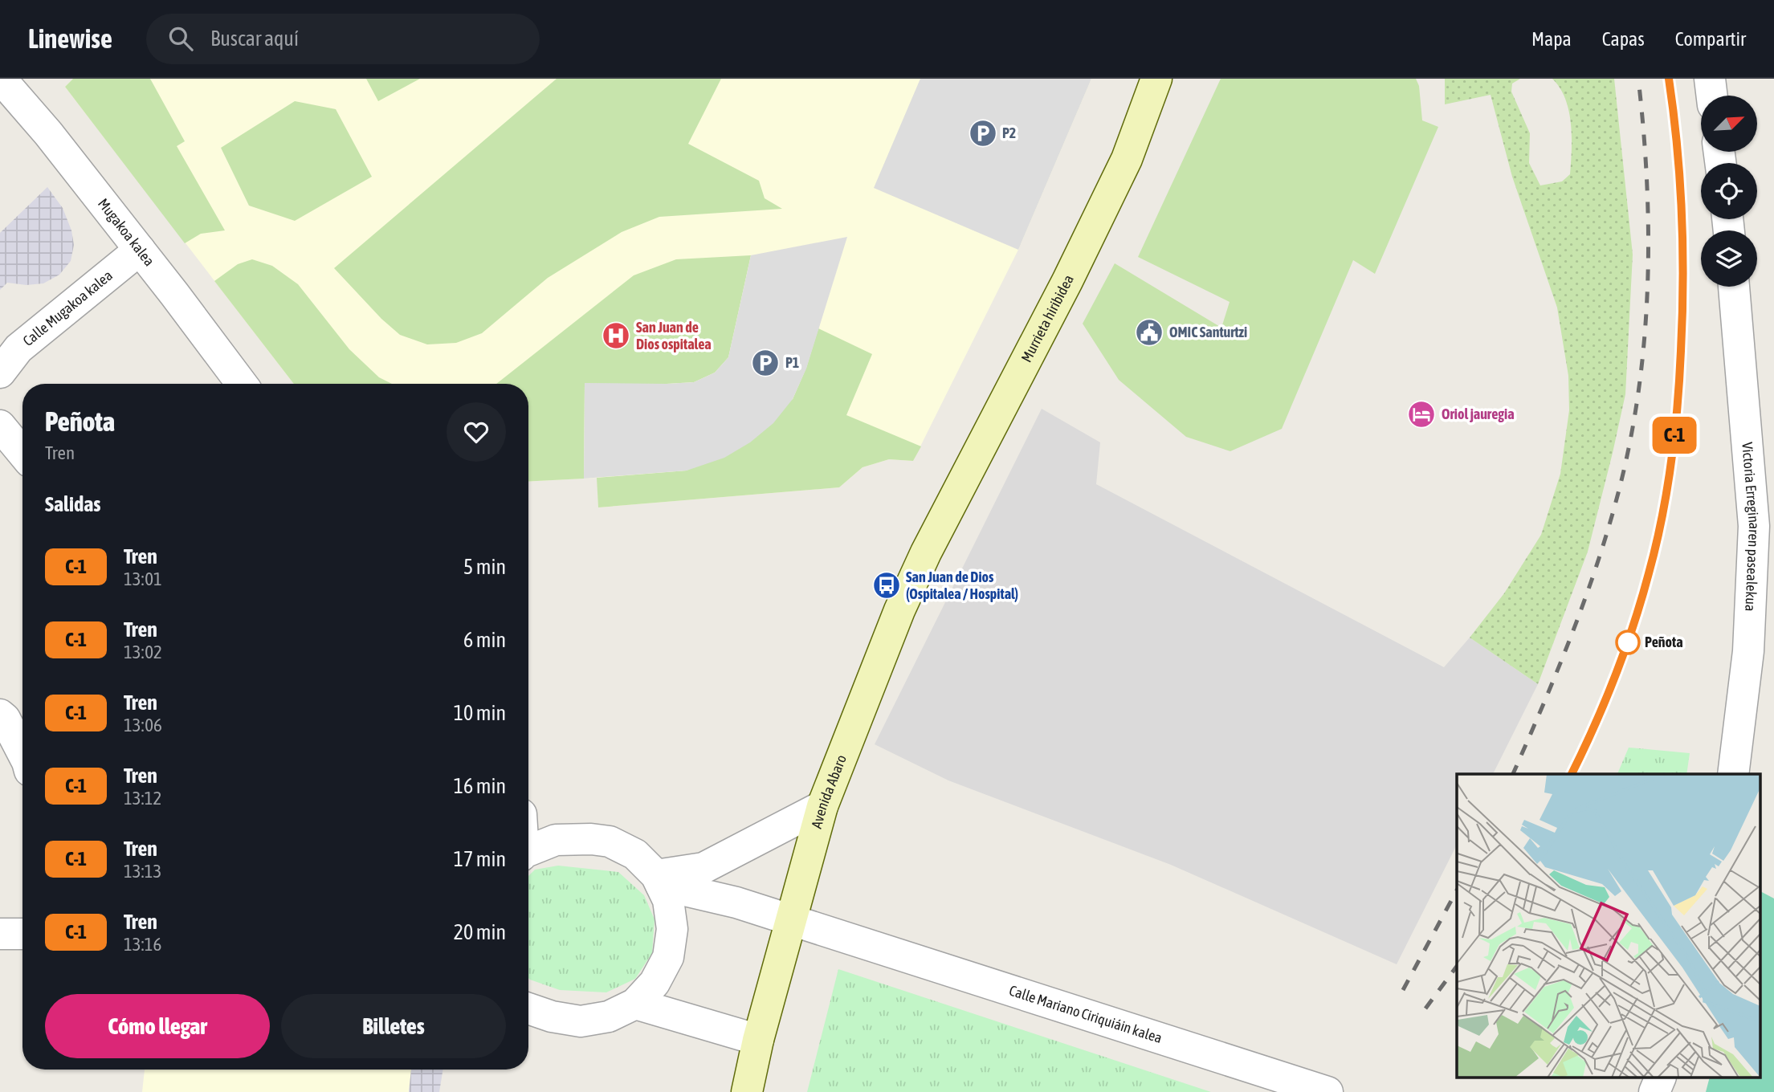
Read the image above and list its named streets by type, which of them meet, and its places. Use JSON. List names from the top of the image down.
{
  "streets": {
    "street": [
      "Mugakoa kalea",
      "Calle Mugakoa kalea",
      "Murrieta hiribidea",
      "Victoria Erreginaren pasealekua",
      "Avenida Abaro",
      "Calle Mariano Ciriquiáin kalea"
    ]
  },
  "crossings": [
    ["Mugakoa kalea", "Calle Mugakoa kalea"],
    ["Murrieta hiribidea", "Avenida Abaro"],
    ["Avenida Abaro", "Calle Mariano Ciriquiáin kalea"]
  ],
  "places": {
    "parking": ["P2", "P1"],
    "public building": ["OMIC Santurtzi"],
    "hospital": ["San Juan de Dios ospitalea"],
    "hotel": ["Oriol jauregia"],
    "bus stop": ["San Juan de Dios (Ospitalea / Hospital)"],
    "other": ["Peñota"]
  },
  "north": "top right",
  "page": {
    "header": "Linewise",
    "search": "Buscar aquí",
    "nav": ["Mapa", "Capas", "Compartir"],
    "on_map": "C-1",
    "heading": [
      ["Peñota", "Tren"],
      "Salidas"
    ],
    "list": [
      {
        "mark": "C-1",
        "name": "Tren",
        "note": "13:01",
        "value": "5 min"
      },
      {
        "mark": "C-1",
        "name": "Tren",
        "note": "13:02",
        "value": "6 min"
      },
      {
        "mark": "C-1",
        "name": "Tren",
        "note": "13:06",
        "value": "10 min"
      },
      {
        "mark": "C-1",
        "name": "Tren",
        "note": "13:12",
        "value": "16 min"
      },
      {
        "mark": "C-1",
        "name": "Tren",
        "note": "13:13",
        "value": "17 min"
      },
      {
        "mark": "C-1",
        "name": "Tren",
        "note": "13:16",
        "value": "20 min"
      }
    ],
    "buttons": ["Cómo llegar", "Billetes"]
  }
}
